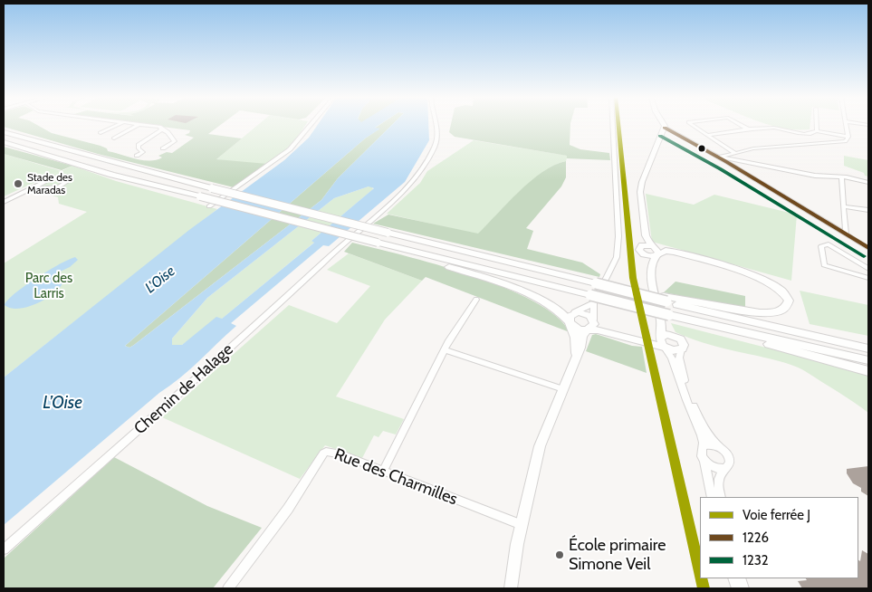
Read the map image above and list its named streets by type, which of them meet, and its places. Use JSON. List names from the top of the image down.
{
  "streets": {
    "street": ["Chemin de Halage", "Rue des Charmilles"]
  },
  "water": ["L'Oise", "L’Oise"],
  "parks": ["Parc des Larris"],
  "places": ["Stade des Maradas", "École primaire Simone Veil"],
  "lines": ["rail line J", "transit line 1226", "transit line 1232"],
  "legend": ["Voie ferrée J", "1226", "1232"]
}
